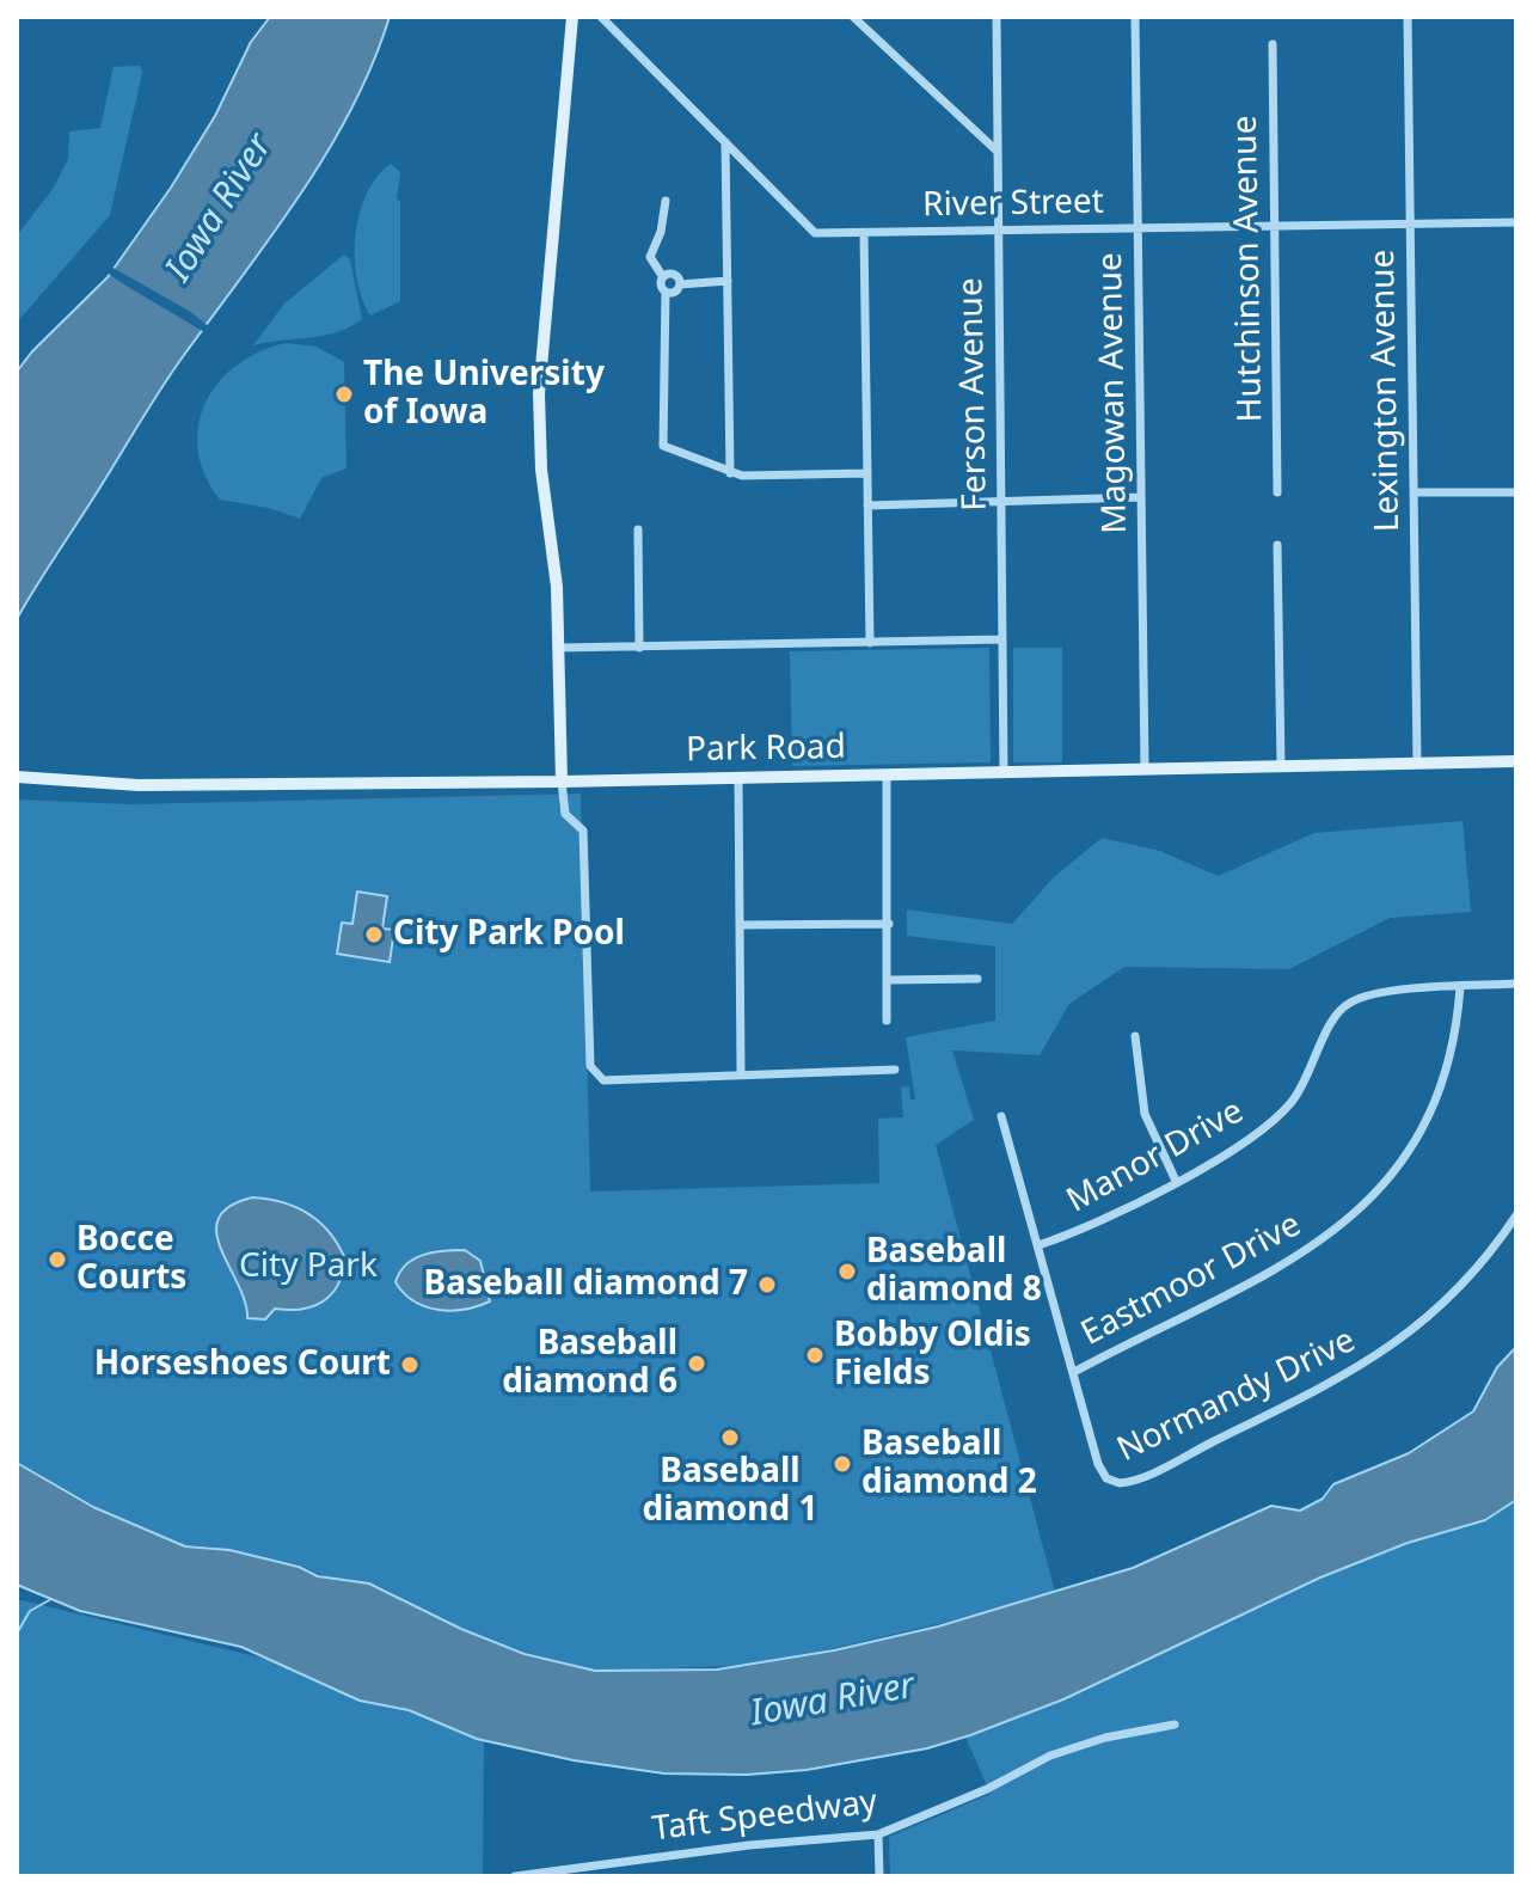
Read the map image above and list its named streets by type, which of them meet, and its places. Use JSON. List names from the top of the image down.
{
  "streets": {
    "street": [
      "River Street",
      "Hutchinson Avenue",
      "Lexington Avenue",
      "Magowan Avenue",
      "Ferson Avenue",
      "Park Road",
      "Manor Drive",
      "Eastmoor Drive",
      "Normandy Drive",
      "Taft Speedway"
    ]
  },
  "crossings": [
    ["River Street", "Hutchinson Avenue"],
    ["River Street", "Lexington Avenue"],
    ["River Street", "Magowan Avenue"],
    ["River Street", "Ferson Avenue"],
    ["Lexington Avenue", "Park Road"],
    ["Magowan Avenue", "Park Road"],
    ["Ferson Avenue", "Park Road"],
    ["Manor Drive", "Eastmoor Drive"],
    ["Manor Drive", "Normandy Drive"],
    ["Eastmoor Drive", "Normandy Drive"]
  ],
  "water": ["Iowa River"],
  "parks": ["City Park"],
  "places": [
    "The University of Iowa",
    "City Park Pool",
    "Bocce Courts",
    "Baseball diamond 8",
    "Baseball diamond 7",
    "Bobby Oldis Fields",
    "Baseball diamond 6",
    "Horseshoes Court",
    "Baseball diamond 1",
    "Baseball diamond 2"
  ]
}
